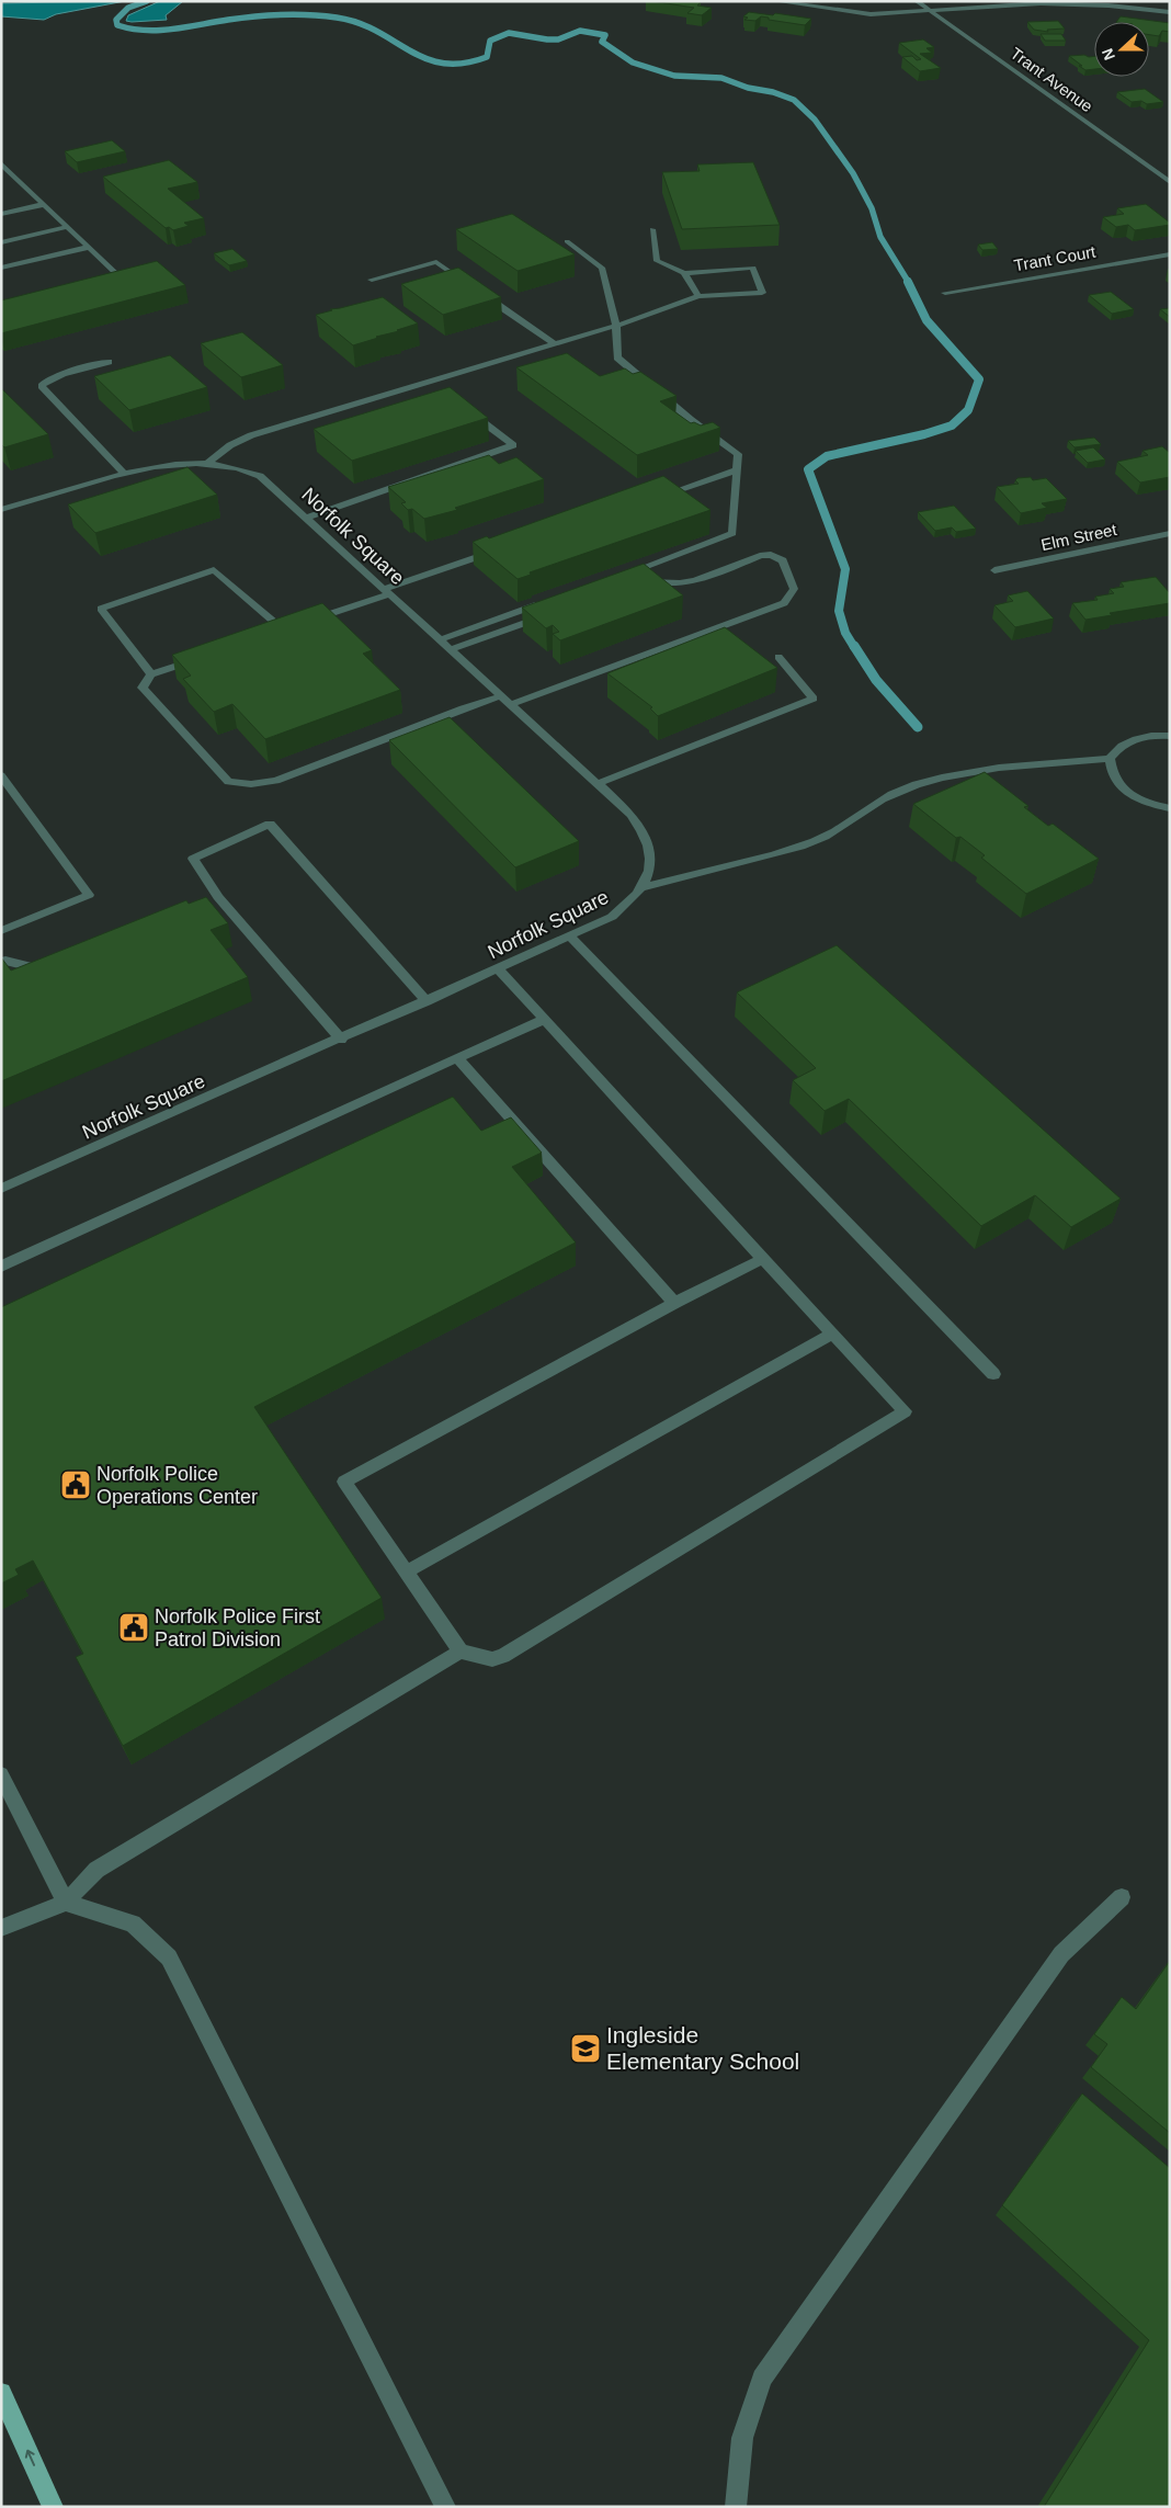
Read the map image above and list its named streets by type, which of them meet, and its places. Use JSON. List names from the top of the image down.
{
  "streets": {
    "street": [
      "Trant Avenue",
      "Trant Court",
      "Norfolk Square",
      "Elm Street"
    ]
  },
  "places": {
    "public building": ["Norfolk Police Operations Center", "Norfolk Police First Patrol Division"],
    "school or university": ["Ingleside Elementary School"]
  },
  "north": "left"
}
